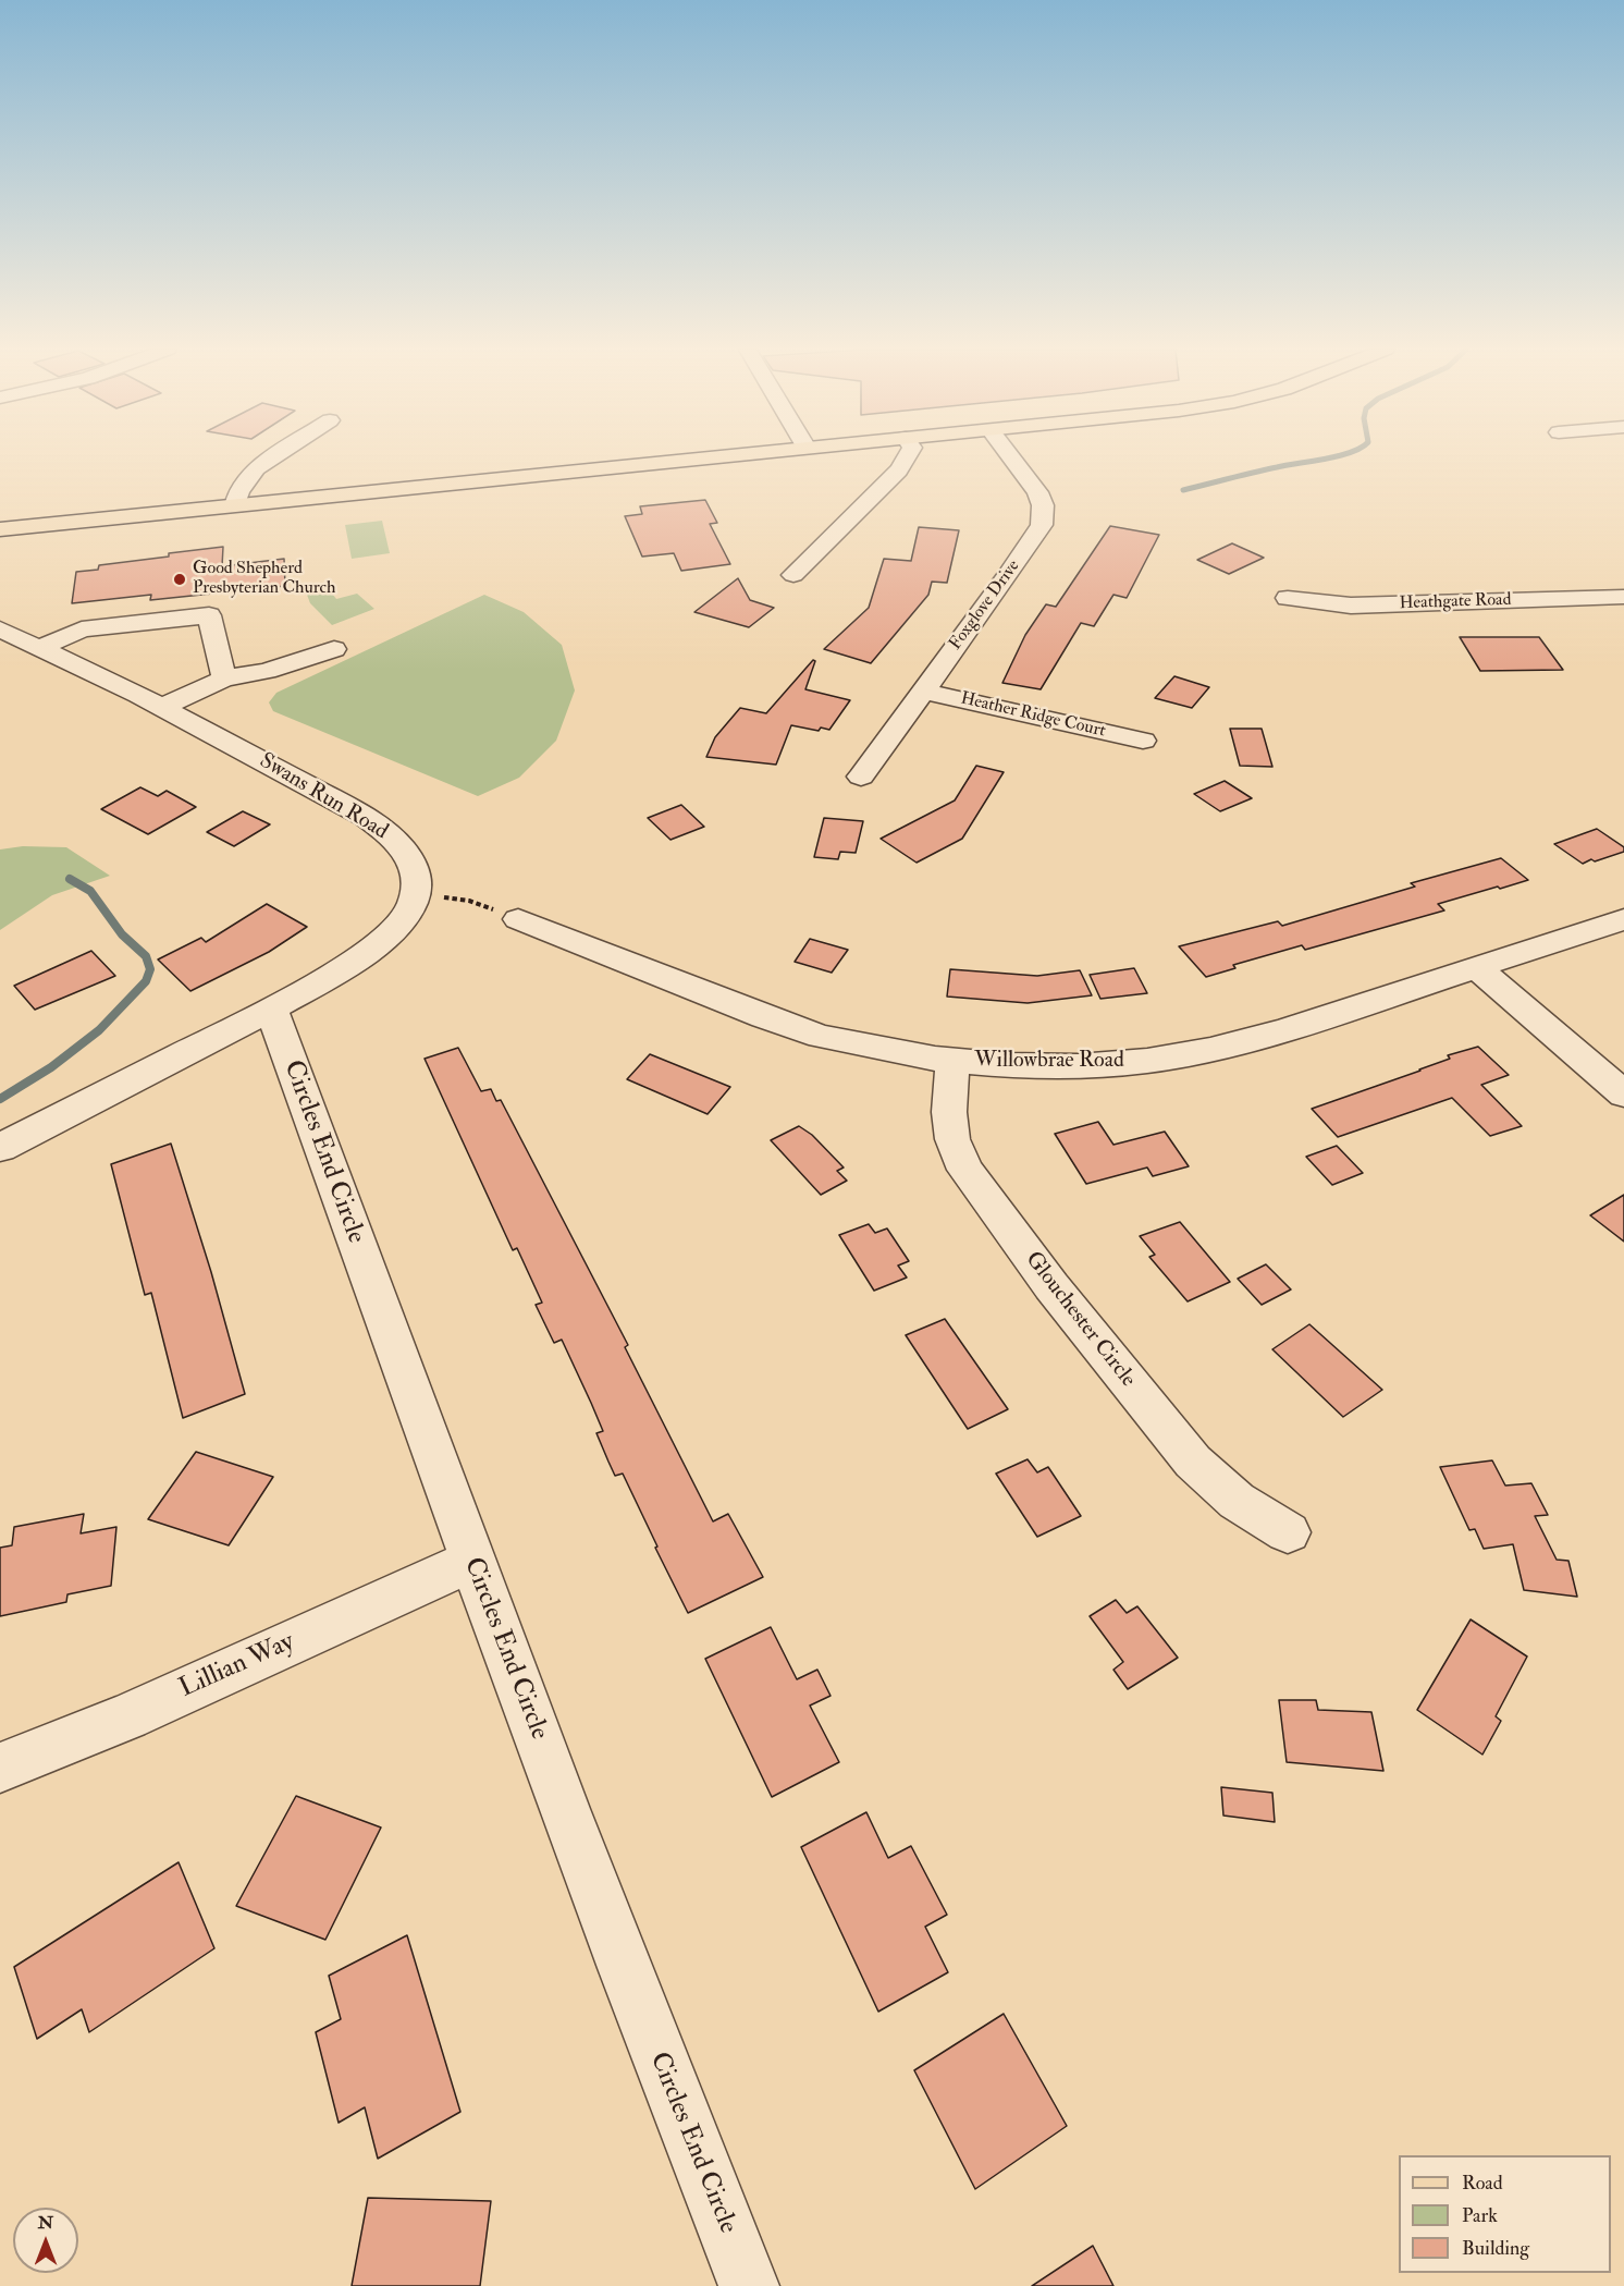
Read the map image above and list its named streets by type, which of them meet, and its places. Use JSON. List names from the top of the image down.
{
  "streets": {
    "street": [
      "Heathgate Road",
      "Foxglove Drive",
      "Heather Ridge Court",
      "Swans Run Road",
      "Willowbrae Road",
      "Circles End Circle",
      "Glouchester Circle",
      "Lillian Way"
    ]
  },
  "crossings": [
    ["Foxglove Drive", "Heather Ridge Court"],
    ["Willowbrae Road", "Glouchester Circle"],
    ["Circles End Circle", "Lillian Way"]
  ],
  "places": ["Good Shepherd Presbyterian Church"],
  "legend": ["Road", "Park", "Building"],
  "north": "top"
}
